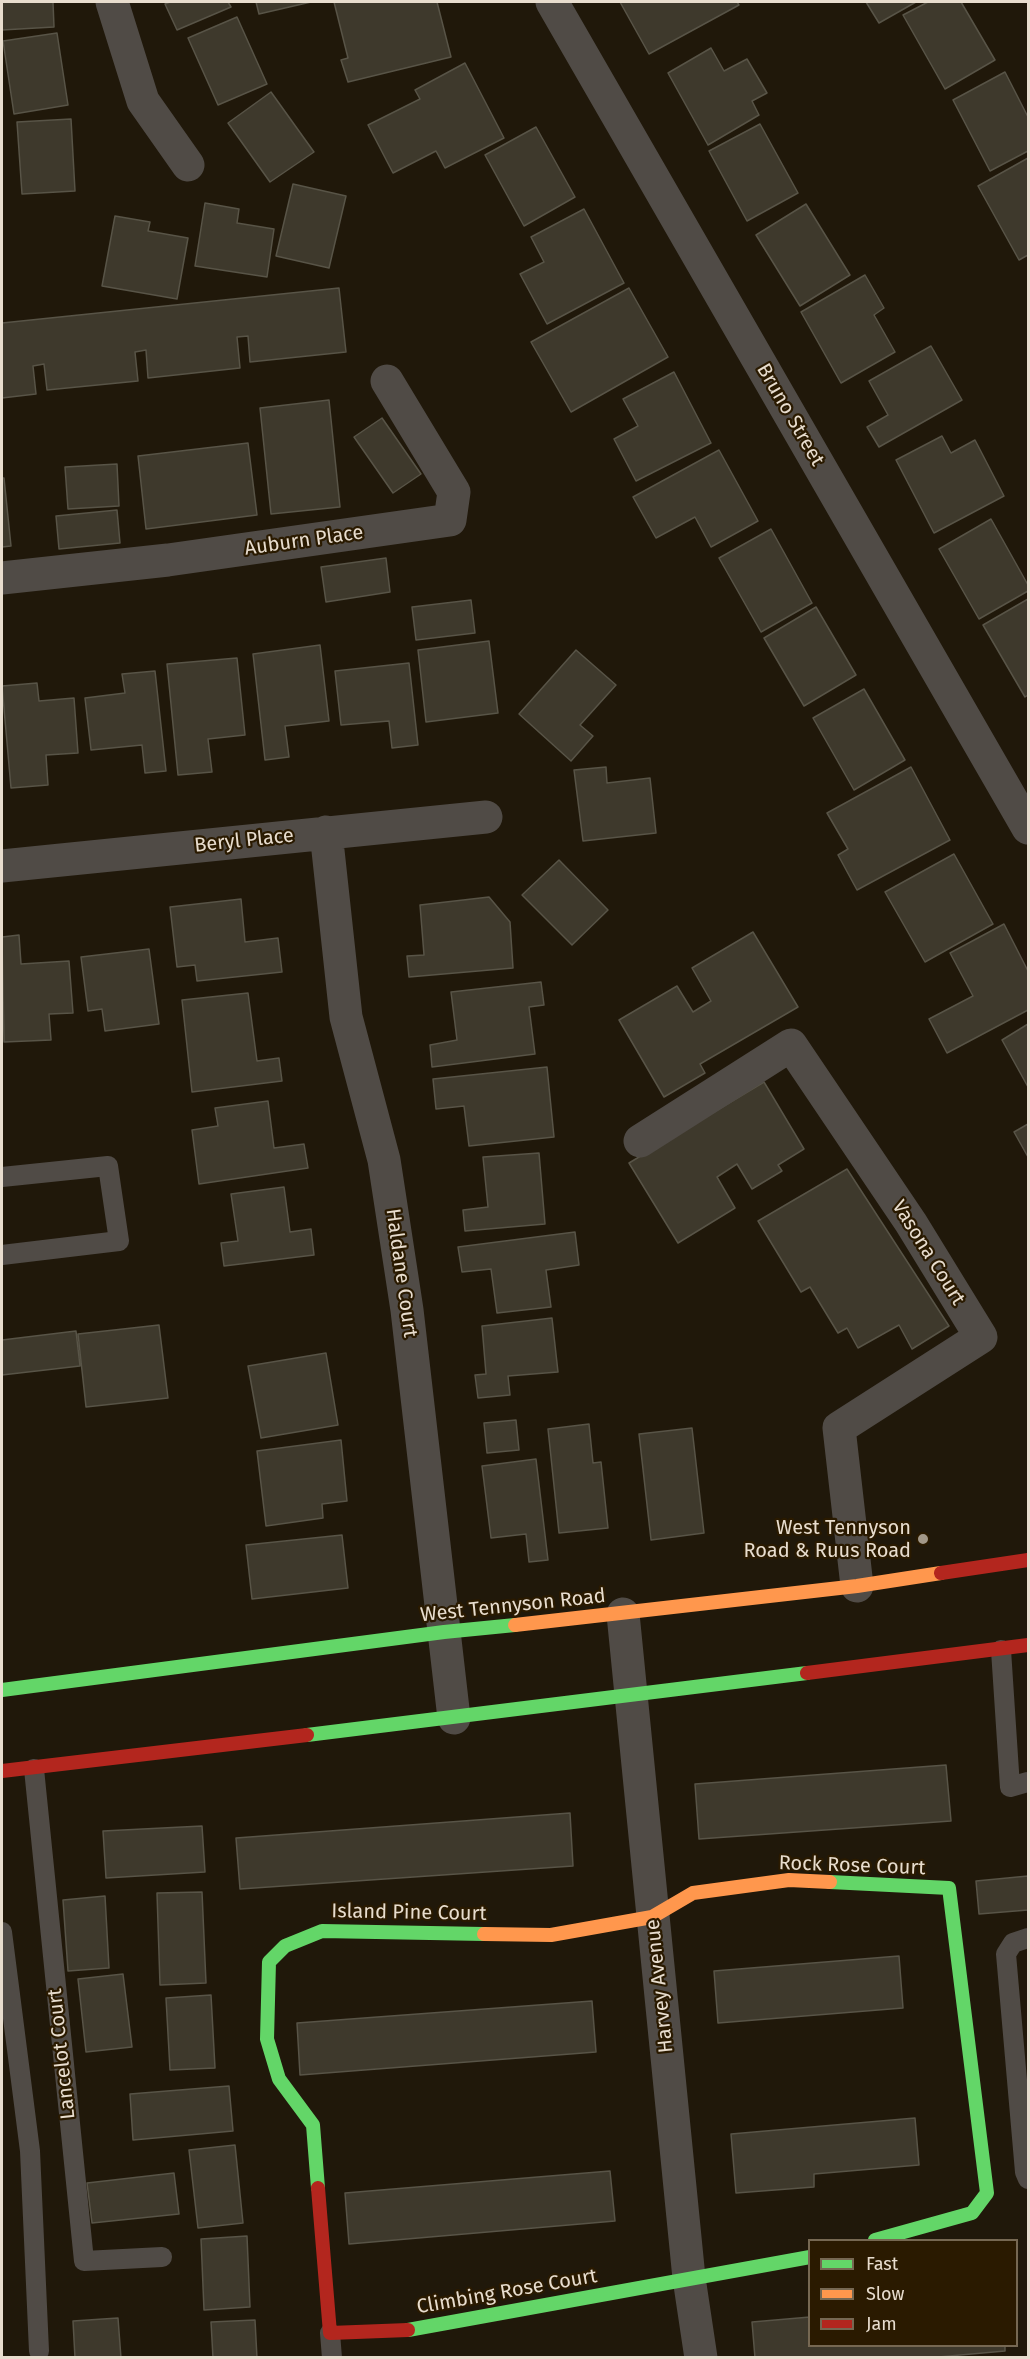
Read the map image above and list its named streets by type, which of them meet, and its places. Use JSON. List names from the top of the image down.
{
  "streets": {
    "main road": [
      "West Tennyson Road",
      "Rock Rose Court",
      "Island Pine Court",
      "Climbing Rose Court"
    ],
    "street": [
      "Bruno Street",
      "Auburn Place",
      "Beryl Place",
      "Vasona Court",
      "Haldane Court",
      "Harvey Avenue"
    ],
    "lane": ["Lancelot Court"]
  },
  "crossings": [
    ["Beryl Place", "Haldane Court"],
    ["Vasona Court", "West Tennyson Road"],
    ["Haldane Court", "West Tennyson Road"],
    ["West Tennyson Road", "Harvey Avenue"],
    ["Rock Rose Court", "Island Pine Court"],
    ["Rock Rose Court", "Harvey Avenue"],
    ["Island Pine Court", "Harvey Avenue"],
    ["Island Pine Court", "Climbing Rose Court"],
    ["Harvey Avenue", "Climbing Rose Court"]
  ],
  "places": ["West Tennyson Road & Ruus Road"],
  "legend": ["Fast", "Slow", "Jam"]
}
